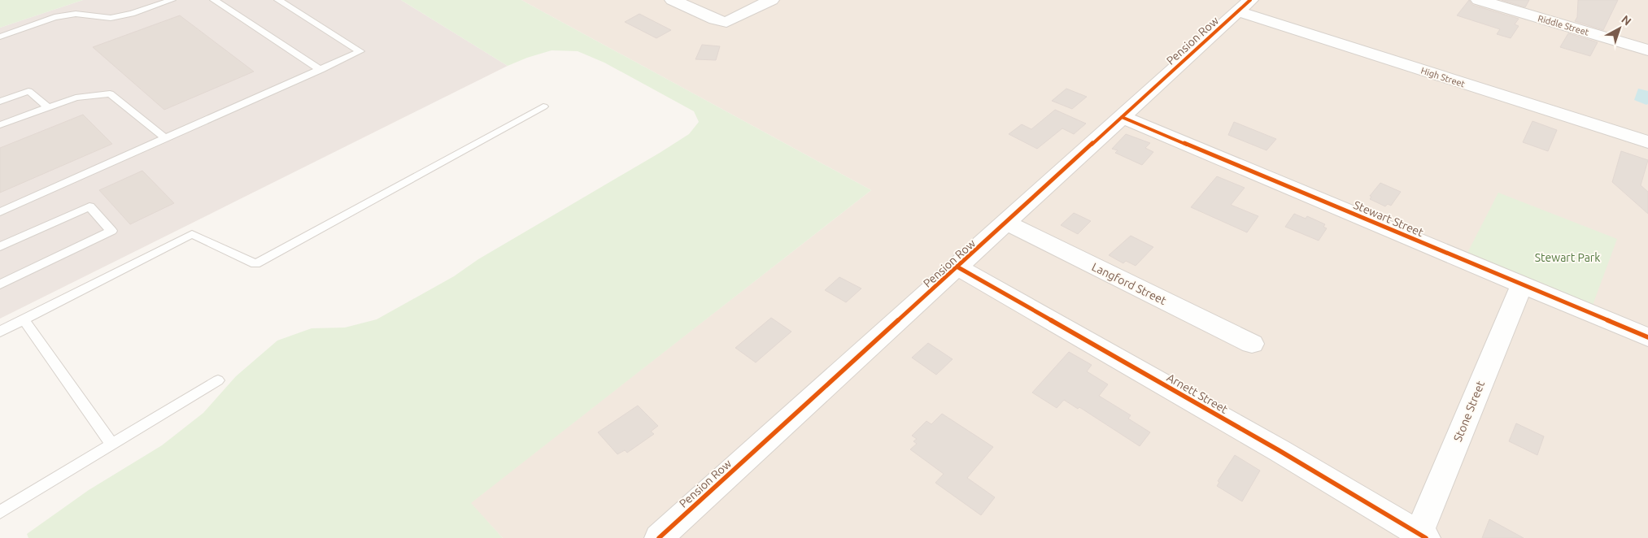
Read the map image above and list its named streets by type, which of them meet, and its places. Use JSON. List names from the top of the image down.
{
  "streets": {
    "street": [
      "Riddle Street",
      "Pension Row",
      "High Street",
      "Stewart Street",
      "Langford Street",
      "Arnett Street",
      "Stone Street"
    ]
  },
  "crossings": [
    ["Pension Row", "High Street"],
    ["Pension Row", "Stewart Street"],
    ["Pension Row", "Langford Street"],
    ["Pension Row", "Arnett Street"],
    ["Stewart Street", "Stone Street"],
    ["Arnett Street", "Stone Street"]
  ],
  "parks": ["Stewart Park"],
  "north": "top right"
}
